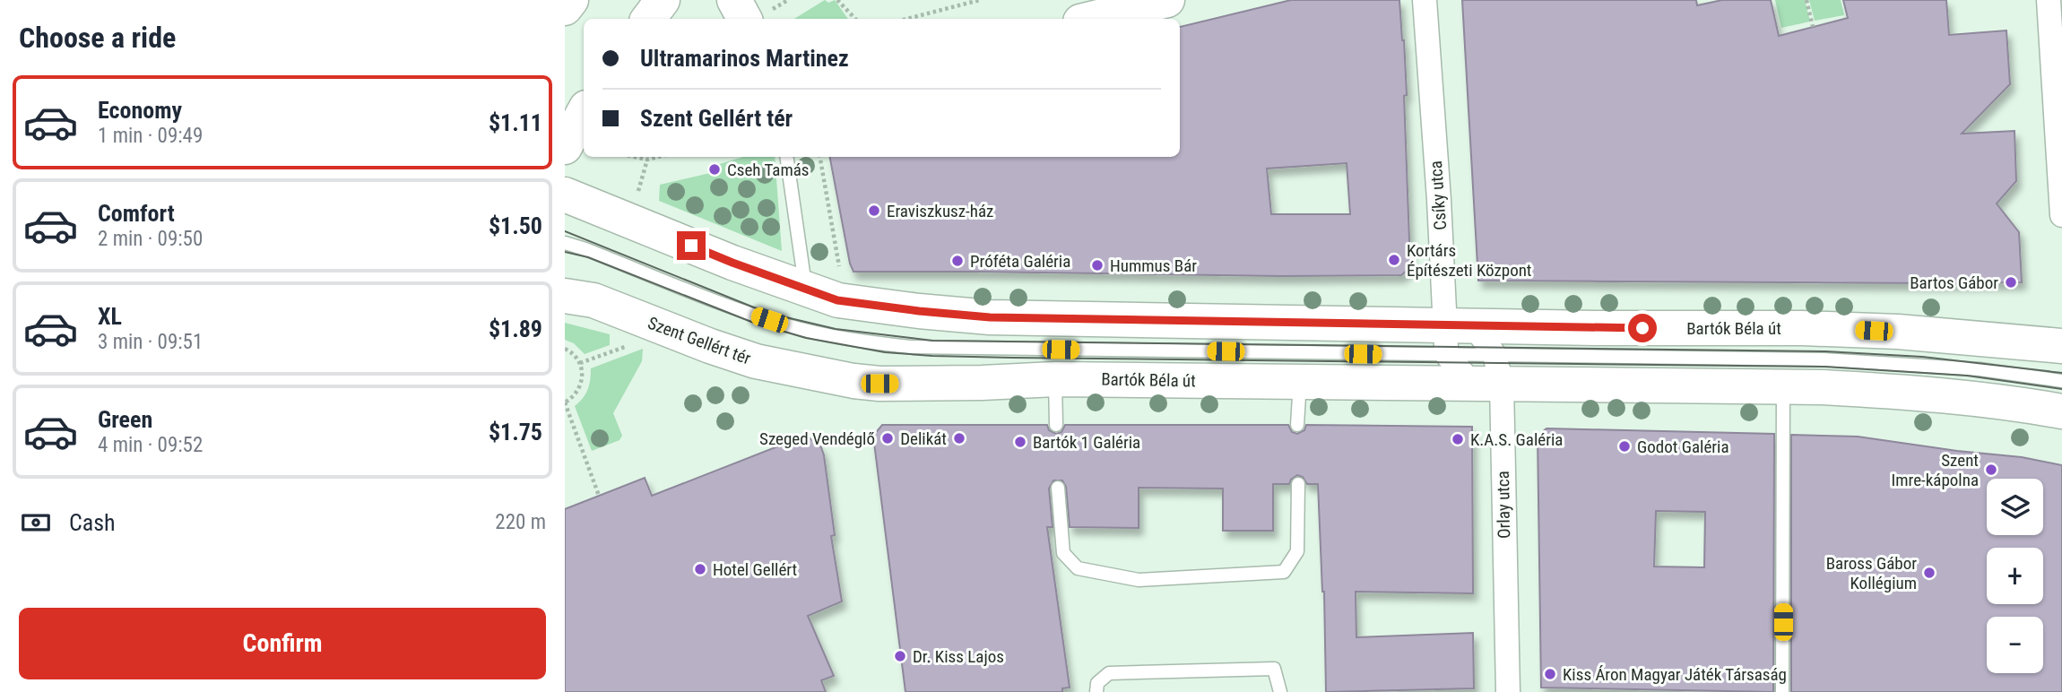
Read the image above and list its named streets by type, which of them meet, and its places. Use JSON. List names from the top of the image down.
{
  "streets": {
    "main road": ["Bartók Béla út", "Szent Gellért tér"],
    "street": ["Csíky utca", "Orlay utca"]
  },
  "crossings": [
    ["Csíky utca", "Bartók Béla út"],
    ["Bartók Béla út", "Szent Gellért tér"],
    ["Bartók Béla út", "Orlay utca"]
  ],
  "places": [
    "Cseh Tamás",
    "Eraviszkusz-ház",
    "Kortárs Építészeti Központ",
    "Próféta Galéria",
    "Hummus Bár",
    "Bartos Gábor",
    "Szeged Vendéglő",
    "Delikát",
    "K.A.S. Galéria",
    "Bartók 1 Galéria",
    "Godot Galéria",
    "Szent Imre-kápolna",
    "Hotel Gellért",
    "Baross Gábor Kollégium",
    "Dr. Kiss Lajos",
    "Kiss Áron Magyar Játék Társaság"
  ],
  "page": {
    "heading": "Choose a ride",
    "banner": ["Ultramarinos Martinez", "Szent Gellért tér"],
    "list": [
      {
        "name": "Economy",
        "note": "1 min · 09:49",
        "value": "$1.11"
      },
      {
        "name": "Comfort",
        "note": "2 min · 09:50",
        "value": "$1.50"
      },
      {
        "name": "XL",
        "note": "3 min · 09:51",
        "value": "$1.89"
      },
      {
        "name": "Green",
        "note": "4 min · 09:52",
        "value": "$1.75"
      }
    ],
    "map_buttons": ["+", "−"],
    "pay": ["Cash", "220 m"],
    "buttons": "Confirm"
  }
}
